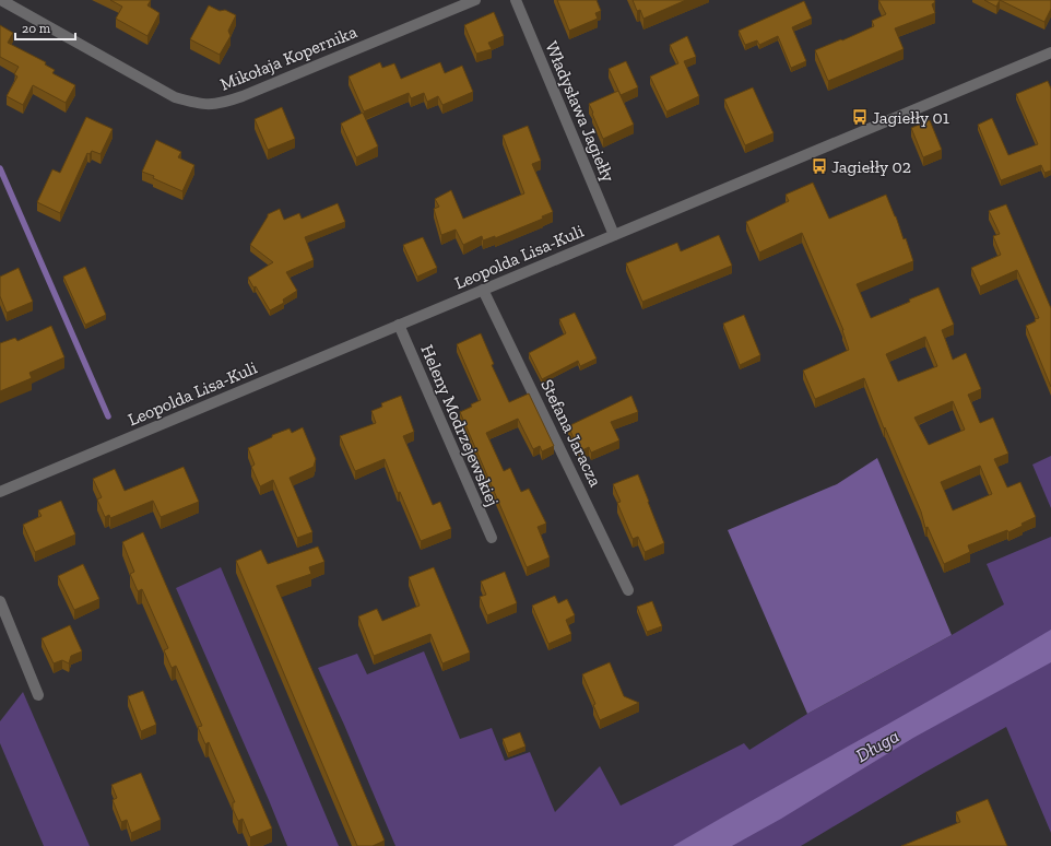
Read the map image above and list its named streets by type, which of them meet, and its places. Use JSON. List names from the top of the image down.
{
  "streets": {
    "street": [
      "Mikołaja Kopernika",
      "Władysława Jagiełły",
      "Leopolda Lisa-Kuli",
      "Heleny Modrzejewskiej",
      "Stefana Jaracza"
    ]
  },
  "crossings": [
    ["Władysława Jagiełły", "Leopolda Lisa-Kuli"],
    ["Leopolda Lisa-Kuli", "Heleny Modrzejewskiej"],
    ["Leopolda Lisa-Kuli", "Stefana Jaracza"]
  ],
  "water": ["Długa"],
  "places": {
    "bus stop": ["Jagiełły 01", "Jagiełły 02"]
  },
  "scale_bar": "20 m"
}
